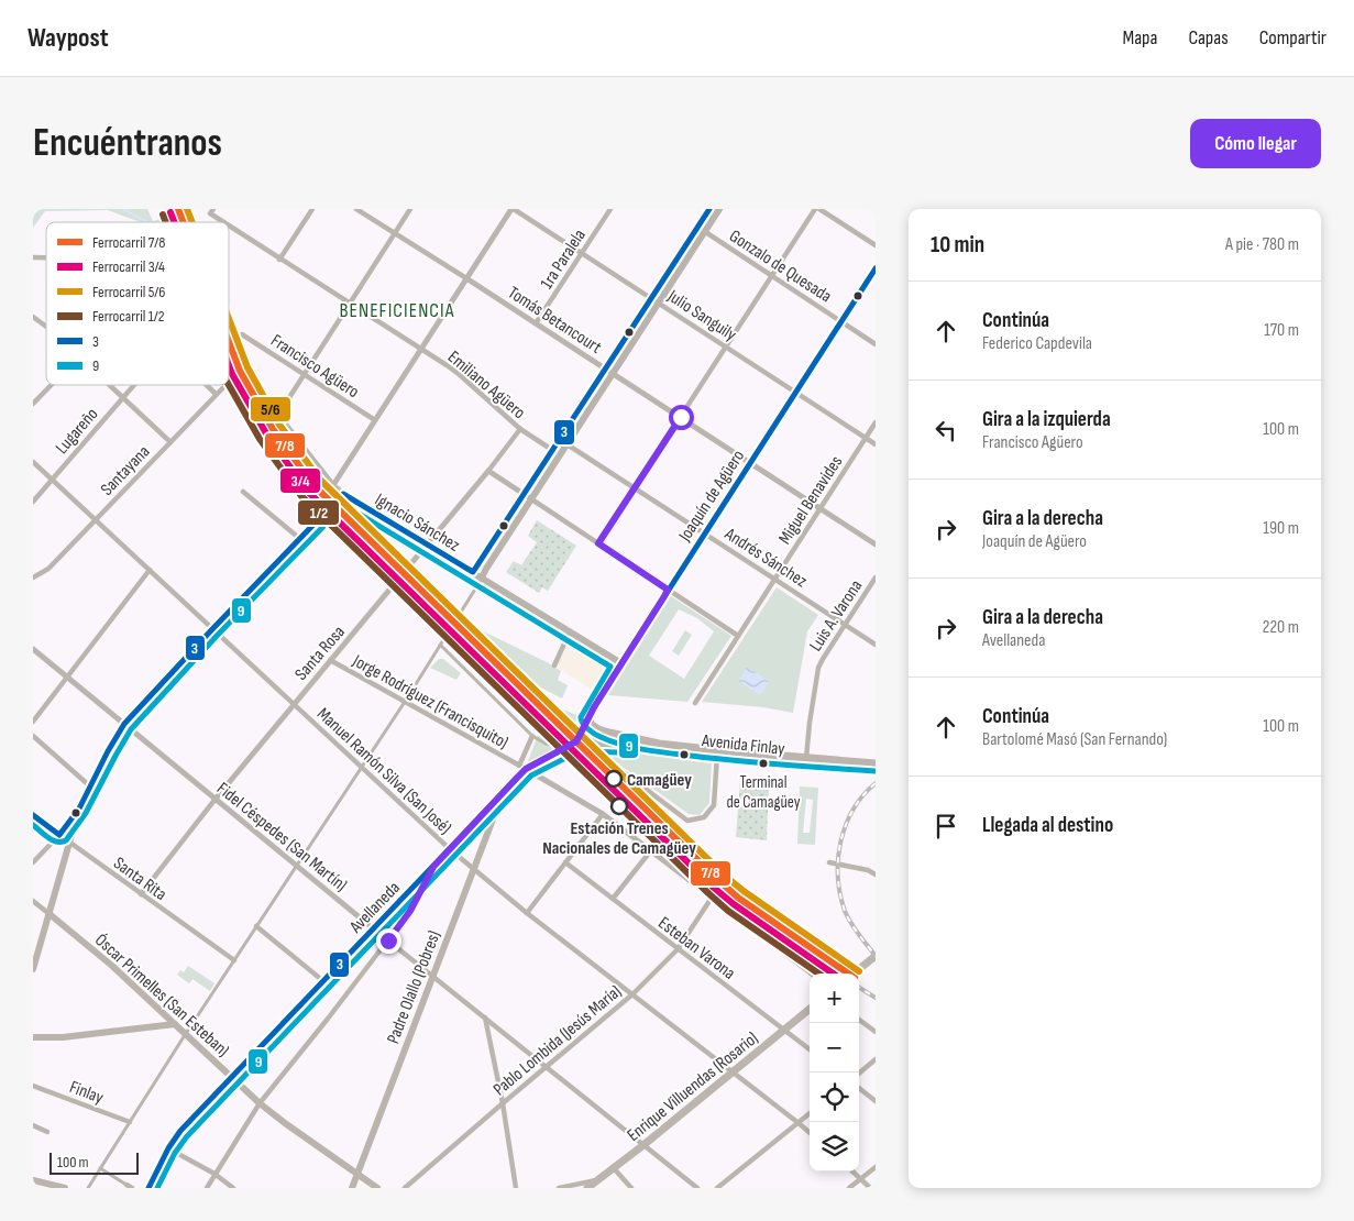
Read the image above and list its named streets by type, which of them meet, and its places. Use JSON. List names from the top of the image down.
{
  "streets": {
    "main road": [
      "Joaquín de Agüero",
      "Ignacio Sánchez",
      "Avenida Finlay",
      "Avellaneda",
      "Padre Olallo (Pobres)",
      "Óscar Primelles (San Esteban)",
      "Enrique Villuendas (Rosario)"
    ],
    "street": [
      "1ra Paralela",
      "Gonzalo de Quesada",
      "Julio Sanguily",
      "Tomás Betancourt",
      "Francisco Agüero",
      "Emiliano Agüero",
      "Lugareño",
      "Santayana",
      "Miguel Benavides",
      "Andrés Sánchez",
      "Luis A. Varona",
      "Santa Rosa",
      "Jorge Rodríguez (Francisquito)",
      "Manuel Ramón Silva (San José)",
      "Fidel Céspedes (San Martín)",
      "Santa Rita",
      "Esteban Varona",
      "Pablo Lombida (Jesús María)",
      "Finlay"
    ]
  },
  "crossings": [
    ["1ra Paralela", "Julio Sanguily"],
    ["1ra Paralela", "Tomás Betancourt"],
    ["Gonzalo de Quesada", "Joaquín de Agüero"],
    ["Julio Sanguily", "Joaquín de Agüero"],
    ["Julio Sanguily", "Miguel Benavides"],
    ["Tomás Betancourt", "Joaquín de Agüero"],
    ["Tomás Betancourt", "Miguel Benavides"],
    ["Francisco Agüero", "Ignacio Sánchez"],
    ["Emiliano Agüero", "Santa Rosa"],
    ["Lugareño", "Manuel Ramón Silva (San José)"],
    ["Santayana", "Manuel Ramón Silva (San José)"],
    ["Joaquín de Agüero", "Ignacio Sánchez"],
    ["Joaquín de Agüero", "Andrés Sánchez"],
    ["Joaquín de Agüero", "Avenida Finlay"],
    ["Joaquín de Agüero", "Avellaneda"],
    ["Miguel Benavides", "Andrés Sánchez"],
    ["Ignacio Sánchez", "Santa Rosa"],
    ["Andrés Sánchez", "Luis A. Varona"],
    ["Luis A. Varona", "Avenida Finlay"],
    ["Santa Rosa", "Jorge Rodríguez (Francisquito)"],
    ["Santa Rosa", "Manuel Ramón Silva (San José)"],
    ["Santa Rosa", "Fidel Céspedes (San Martín)"],
    ["Santa Rosa", "Santa Rita"],
    ["Jorge Rodríguez (Francisquito)", "Avellaneda"],
    ["Jorge Rodríguez (Francisquito)", "Pablo Lombida (Jesús María)"],
    ["Avenida Finlay", "Avellaneda"],
    ["Manuel Ramón Silva (San José)", "Avellaneda"],
    ["Manuel Ramón Silva (San José)", "Padre Olallo (Pobres)"],
    ["Manuel Ramón Silva (San José)", "Pablo Lombida (Jesús María)"],
    ["Manuel Ramón Silva (San José)", "Enrique Villuendas (Rosario)"],
    ["Fidel Céspedes (San Martín)", "Avellaneda"],
    ["Fidel Céspedes (San Martín)", "Padre Olallo (Pobres)"],
    ["Fidel Céspedes (San Martín)", "Pablo Lombida (Jesús María)"],
    ["Fidel Céspedes (San Martín)", "Enrique Villuendas (Rosario)"],
    ["Avellaneda", "Padre Olallo (Pobres)"],
    ["Avellaneda", "Óscar Primelles (San Esteban)"],
    ["Esteban Varona", "Pablo Lombida (Jesús María)"],
    ["Esteban Varona", "Enrique Villuendas (Rosario)"],
    ["Padre Olallo (Pobres)", "Óscar Primelles (San Esteban)"]
  ],
  "districts": ["BENEFICIENCIA"],
  "places": ["Terminal de Camagüey", "Camagüey", "Estación Trenes Nacionales de Camagüey"],
  "lines": [
    "rail line 7/8",
    "rail line 5/6",
    "transit line 3",
    "rail line 3/4",
    "rail line 1/2",
    "transit line 9"
  ],
  "legend": [
    "Ferrocarril 7/8",
    "Ferrocarril 3/4",
    "Ferrocarril 5/6",
    "Ferrocarril 1/2",
    "3",
    "9"
  ],
  "scale_bar": "100 m",
  "page": {
    "header": "Waypost",
    "nav": ["Mapa", "Capas", "Compartir"],
    "buttons": "Cómo llegar",
    "title": "Encuéntranos",
    "heading": ["10 min", "A pie · 780 m"],
    "list": [
      ["Continúa", "Federico Capdevila", "170 m"],
      ["Gira a la izquierda", "Francisco Agüero", "100 m"],
      ["Gira a la derecha", "Joaquín de Agüero", "190 m"],
      ["Gira a la derecha", "Avellaneda", "220 m"],
      ["Continúa", "Bartolomé Masó (San Fernando)", "100 m"],
      "Llegada al destino"
    ],
    "map_buttons": ["+", "−"],
    "scale": "100 m"
  }
}
